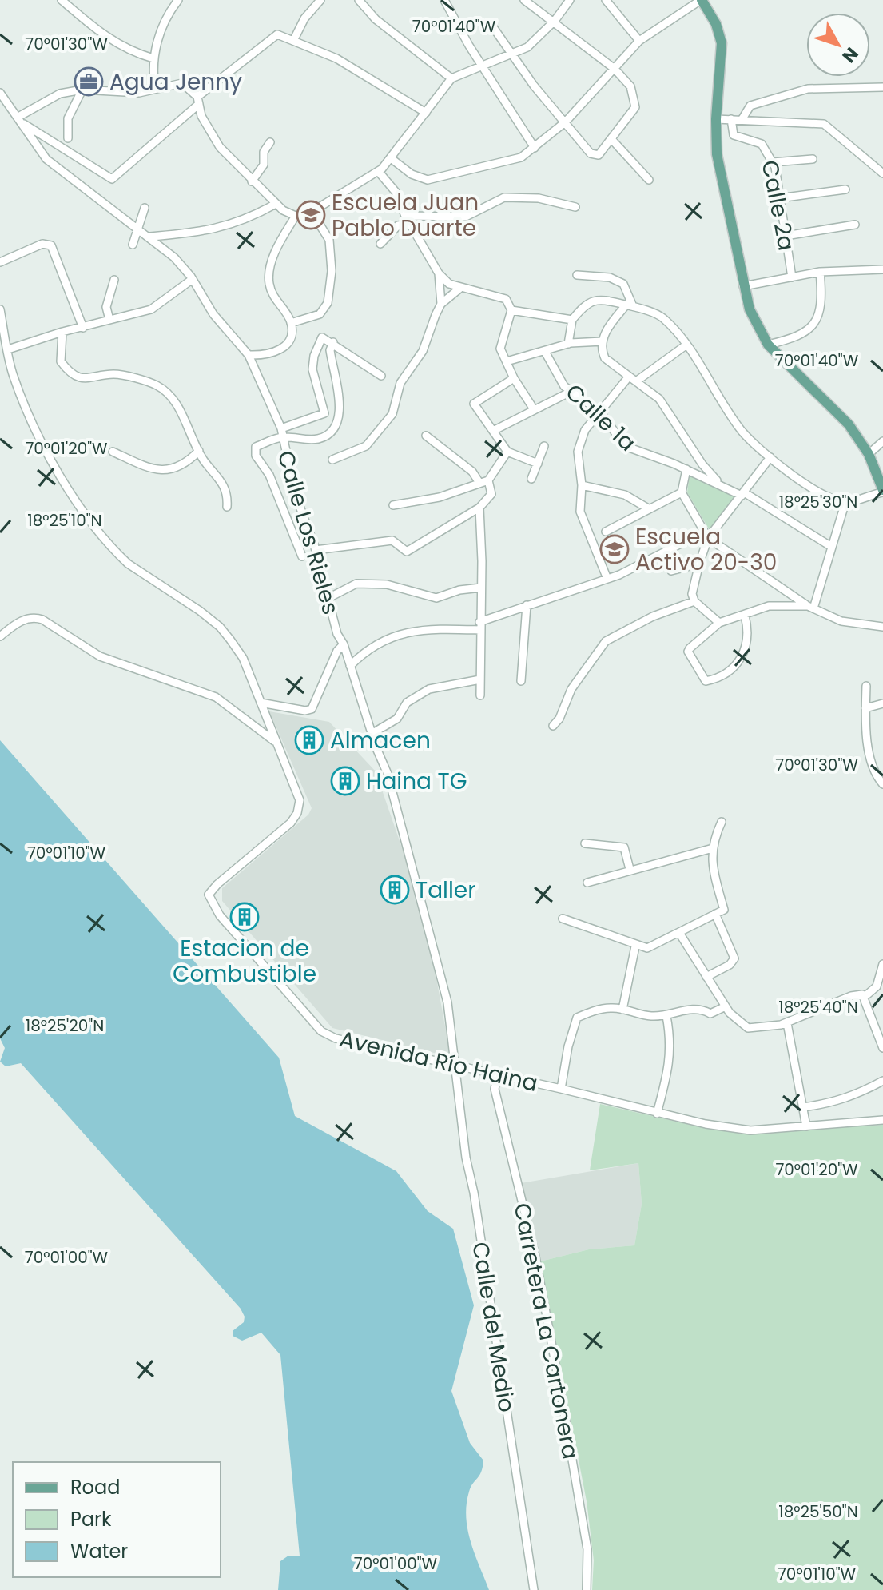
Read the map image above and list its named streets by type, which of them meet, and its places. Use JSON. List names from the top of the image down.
{
  "streets": {
    "street": [
      "Calle 2a",
      "Calle 1a",
      "Calle Los Rieles",
      "Avenida Río Haina",
      "Calle del Medio",
      "Carretera La Cartonera"
    ]
  },
  "crossings": [
    ["Calle Los Rieles", "Avenida Río Haina"],
    ["Calle Los Rieles", "Calle del Medio"],
    ["Avenida Río Haina", "Calle del Medio"],
    ["Avenida Río Haina", "Carretera La Cartonera"]
  ],
  "places": {
    "office": ["Agua Jenny"],
    "school or university": ["Escuela Juan Pablo Duarte", "Escuela Activo 20-30"],
    "building": [
      "Almacen",
      "Haina TG",
      "Taller",
      "Estacion de Combustible"
    ]
  },
  "legend": ["Road", "Park", "Water"],
  "north": "bottom right",
  "coordinates": [
    "70°01'40\"W",
    "70°01'30\"W",
    "70°01'20\"W",
    "18°25'30\"N",
    "18°25'10\"N",
    "70°01'10\"W",
    "18°25'40\"N",
    "18°25'20\"N",
    "70°01'00\"W",
    "18°25'50\"N"
  ]
}
